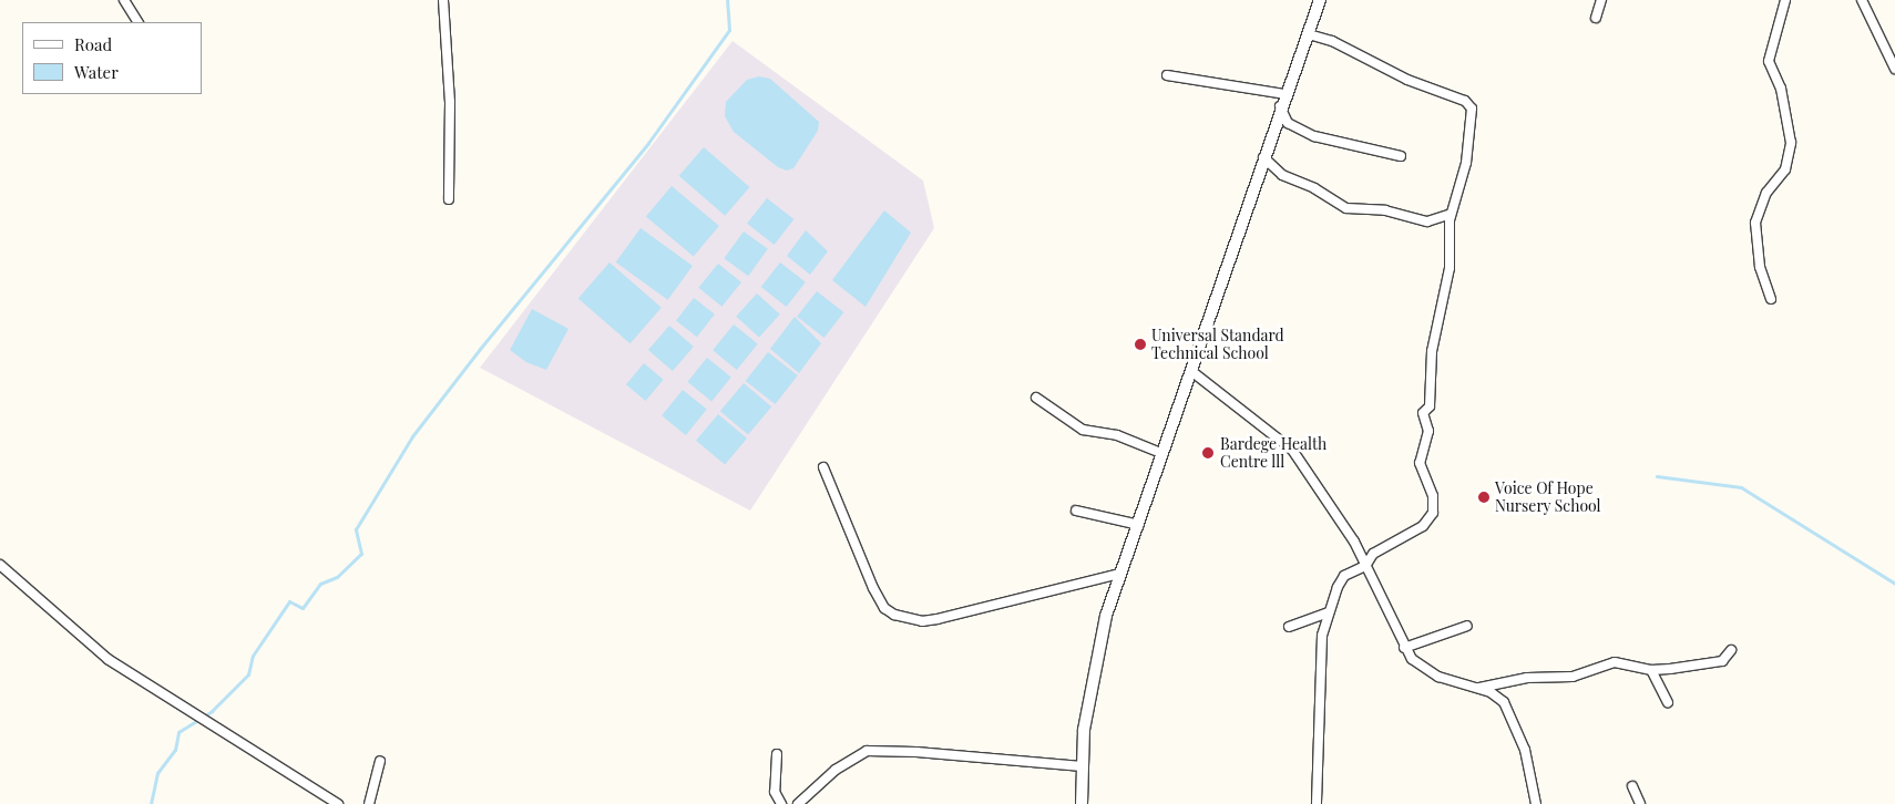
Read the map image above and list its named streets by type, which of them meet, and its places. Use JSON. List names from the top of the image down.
{
  "places": ["Universal Standard Technical School", "Bardege Health Centre lll", "Voice Of Hope Nursery School"],
  "legend": ["Road", "Water"]
}
